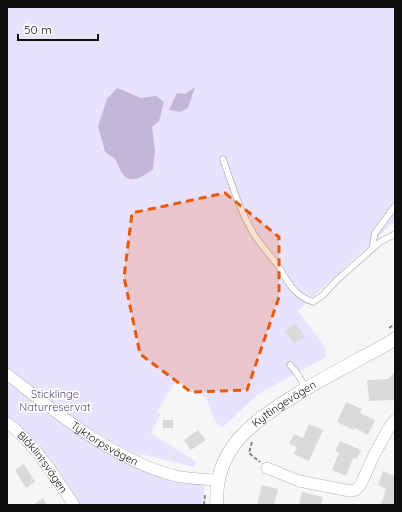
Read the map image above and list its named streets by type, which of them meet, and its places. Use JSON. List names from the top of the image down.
{
  "streets": {
    "street": ["Kyttingevägen", "Tyktorpsvägen", "Blåklintsvägen"]
  },
  "crossings": [
    ["Kyttingevägen", "Tyktorpsvägen"]
  ],
  "parks": ["Sticklinge Naturreservat"],
  "scale_bar": "50 m"
}
